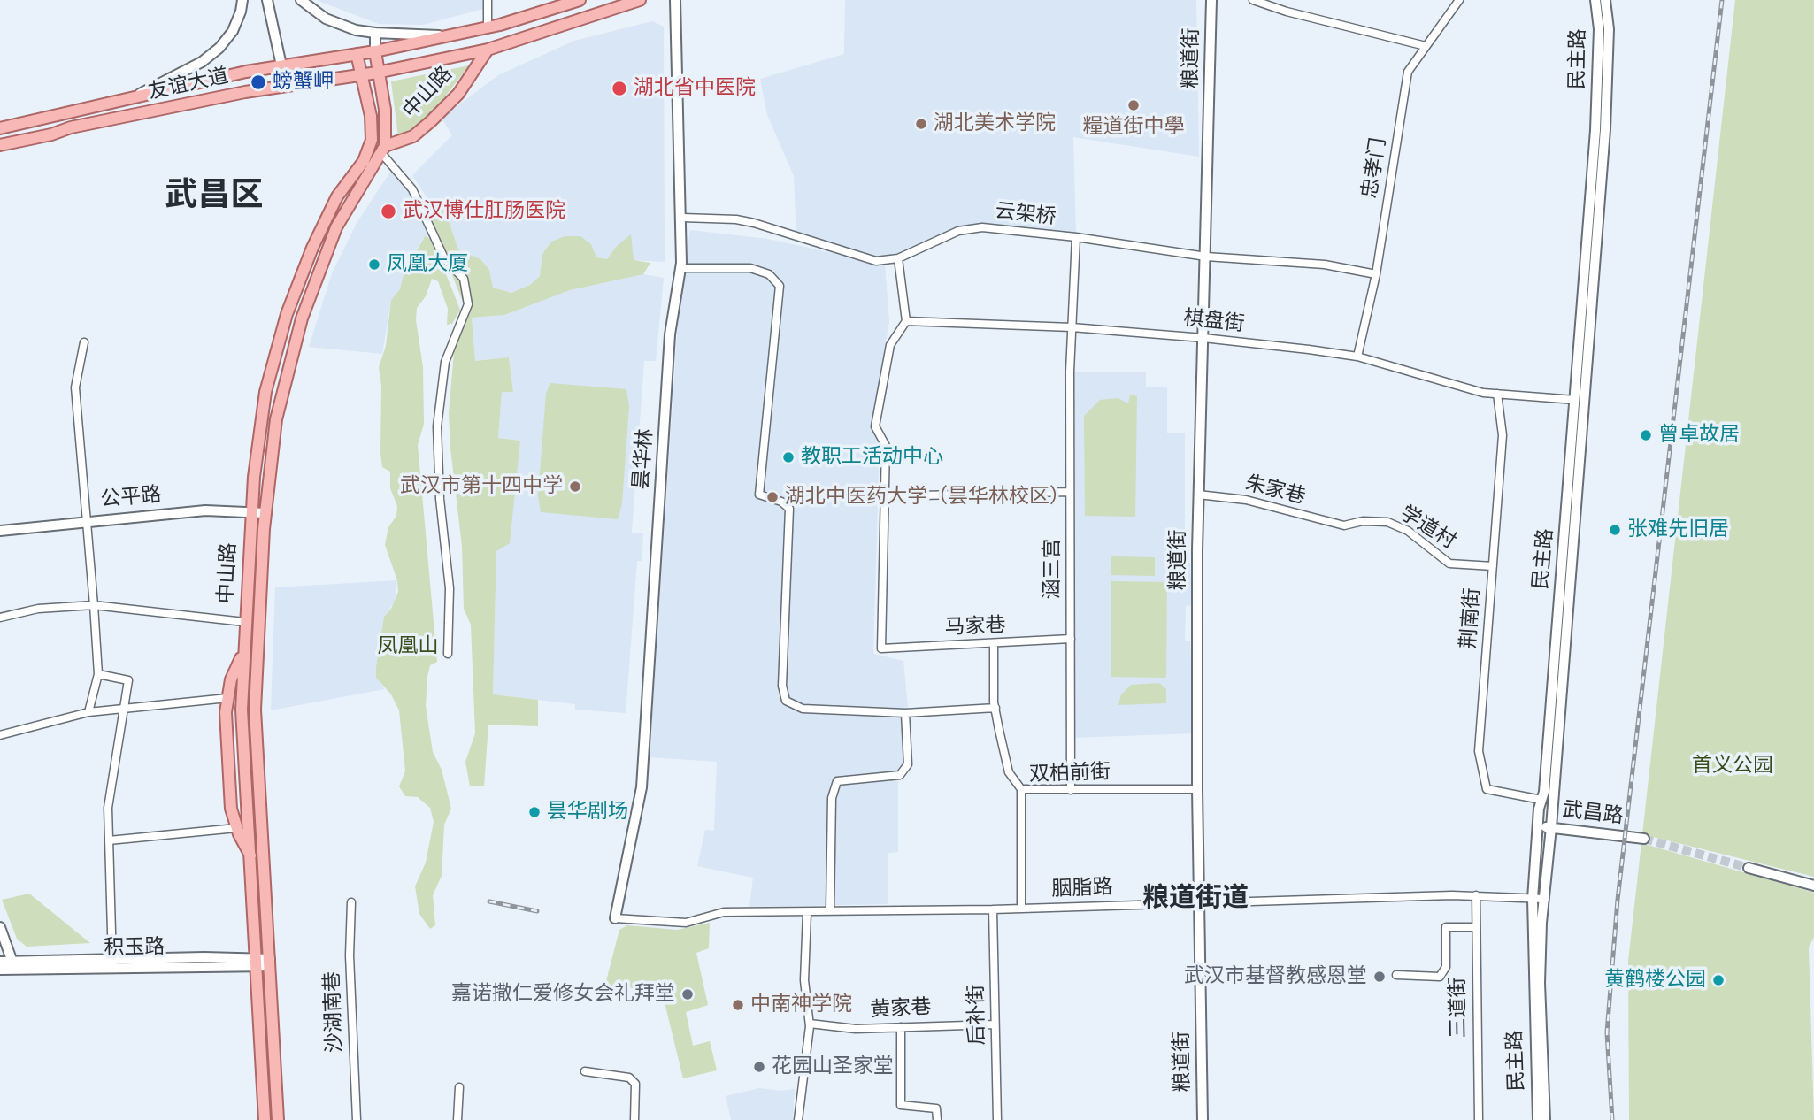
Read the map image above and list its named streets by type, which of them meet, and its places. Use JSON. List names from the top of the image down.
{
  "streets": {
    "main road": [
      "粮道街",
      "民主路",
      "友谊大道",
      "中山路",
      "昙华林",
      "公平路",
      "武昌路",
      "积玉路"
    ],
    "street": [
      "忠孝门",
      "云架桥",
      "棋盘街",
      "朱家巷",
      "学道村",
      "涵三宫",
      "荆南街",
      "马家巷",
      "双柏前街",
      "胭脂路",
      "三道街",
      "黄家巷",
      "沙湖南巷",
      "后补街"
    ]
  },
  "crossings": [
    ["粮道街", "云架桥"],
    ["粮道街", "棋盘街"],
    ["粮道街", "朱家巷"],
    ["粮道街", "双柏前街"],
    ["粮道街", "胭脂路"],
    ["民主路", "棋盘街"],
    ["民主路", "荆南街"],
    ["民主路", "武昌路"],
    ["民主路", "胭脂路"],
    ["友谊大道", "中山路"],
    ["中山路", "公平路"],
    ["中山路", "积玉路"],
    ["忠孝门", "云架桥"],
    ["忠孝门", "棋盘街"],
    ["云架桥", "昙华林"],
    ["云架桥", "涵三宫"],
    ["棋盘街", "涵三宫"],
    ["棋盘街", "荆南街"],
    ["昙华林", "胭脂路"],
    ["朱家巷", "学道村"],
    ["学道村", "荆南街"],
    ["涵三宫", "马家巷"],
    ["涵三宫", "双柏前街"],
    ["双柏前街", "胭脂路"],
    ["胭脂路", "三道街"],
    ["胭脂路", "后补街"],
    ["黄家巷", "后补街"]
  ],
  "districts": ["武昌区", "粮道街道"],
  "parks": ["凤凰山", "首义公园"],
  "places": [
    "螃蟹岬",
    "湖北省中医院",
    "糧道街中學",
    "湖北美术学院",
    "武汉博仕肛肠医院",
    "凤凰大厦",
    "曾卓故居",
    "教职工活动中心",
    "武汉市第十四中学",
    "湖北中医药大学（昙华林校区）",
    "张难先旧居",
    "昙华剧场",
    "武汉市基督教感恩堂",
    "黄鹤楼公园",
    "嘉诺撒仁爱修女会礼拜堂",
    "中南神学院",
    "花园山圣家堂"
  ]
}
